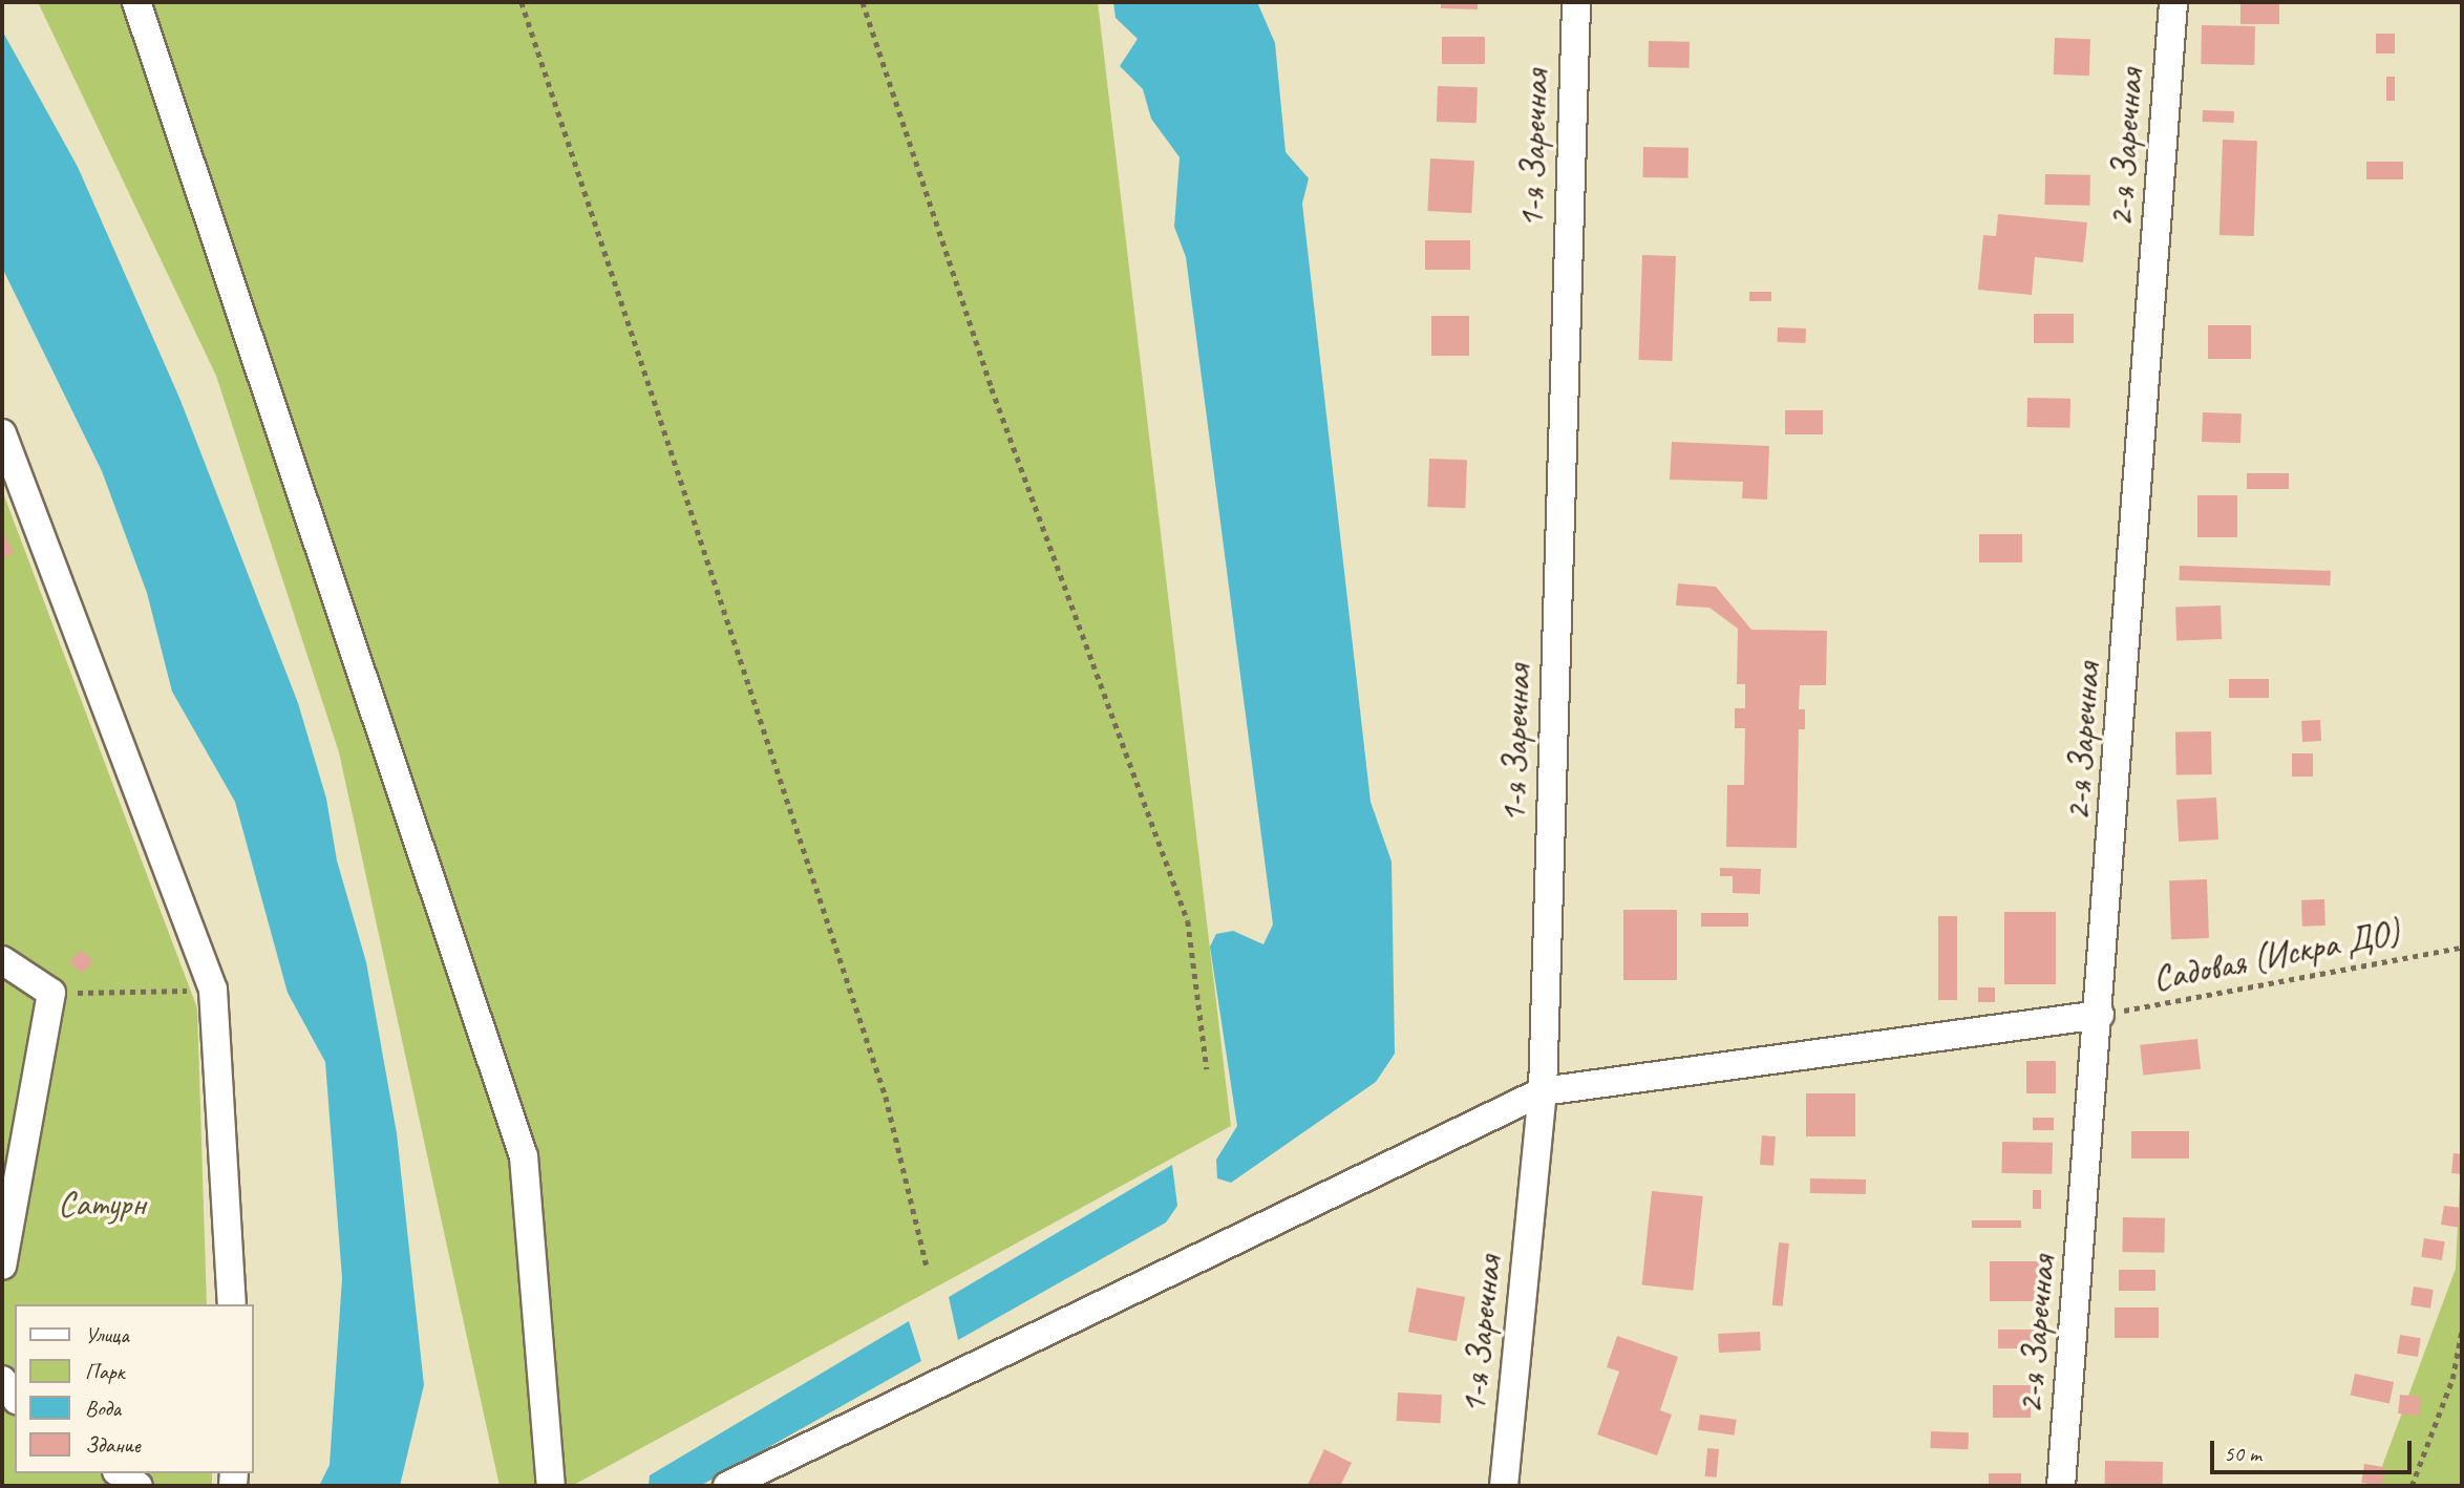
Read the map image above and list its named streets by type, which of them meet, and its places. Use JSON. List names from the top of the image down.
{
  "streets": {
    "street": ["2-я Заречная", "1-я Заречная"],
    "path": ["Садовая (Искра ДО)"]
  },
  "crossings": [
    ["2-я Заречная", "Садовая (Искра ДО)"]
  ],
  "parks": ["Сатурн"],
  "legend": [
    "Улица",
    "Парк",
    "Вода",
    "Здание"
  ],
  "scale_bar": "50 m"
}
